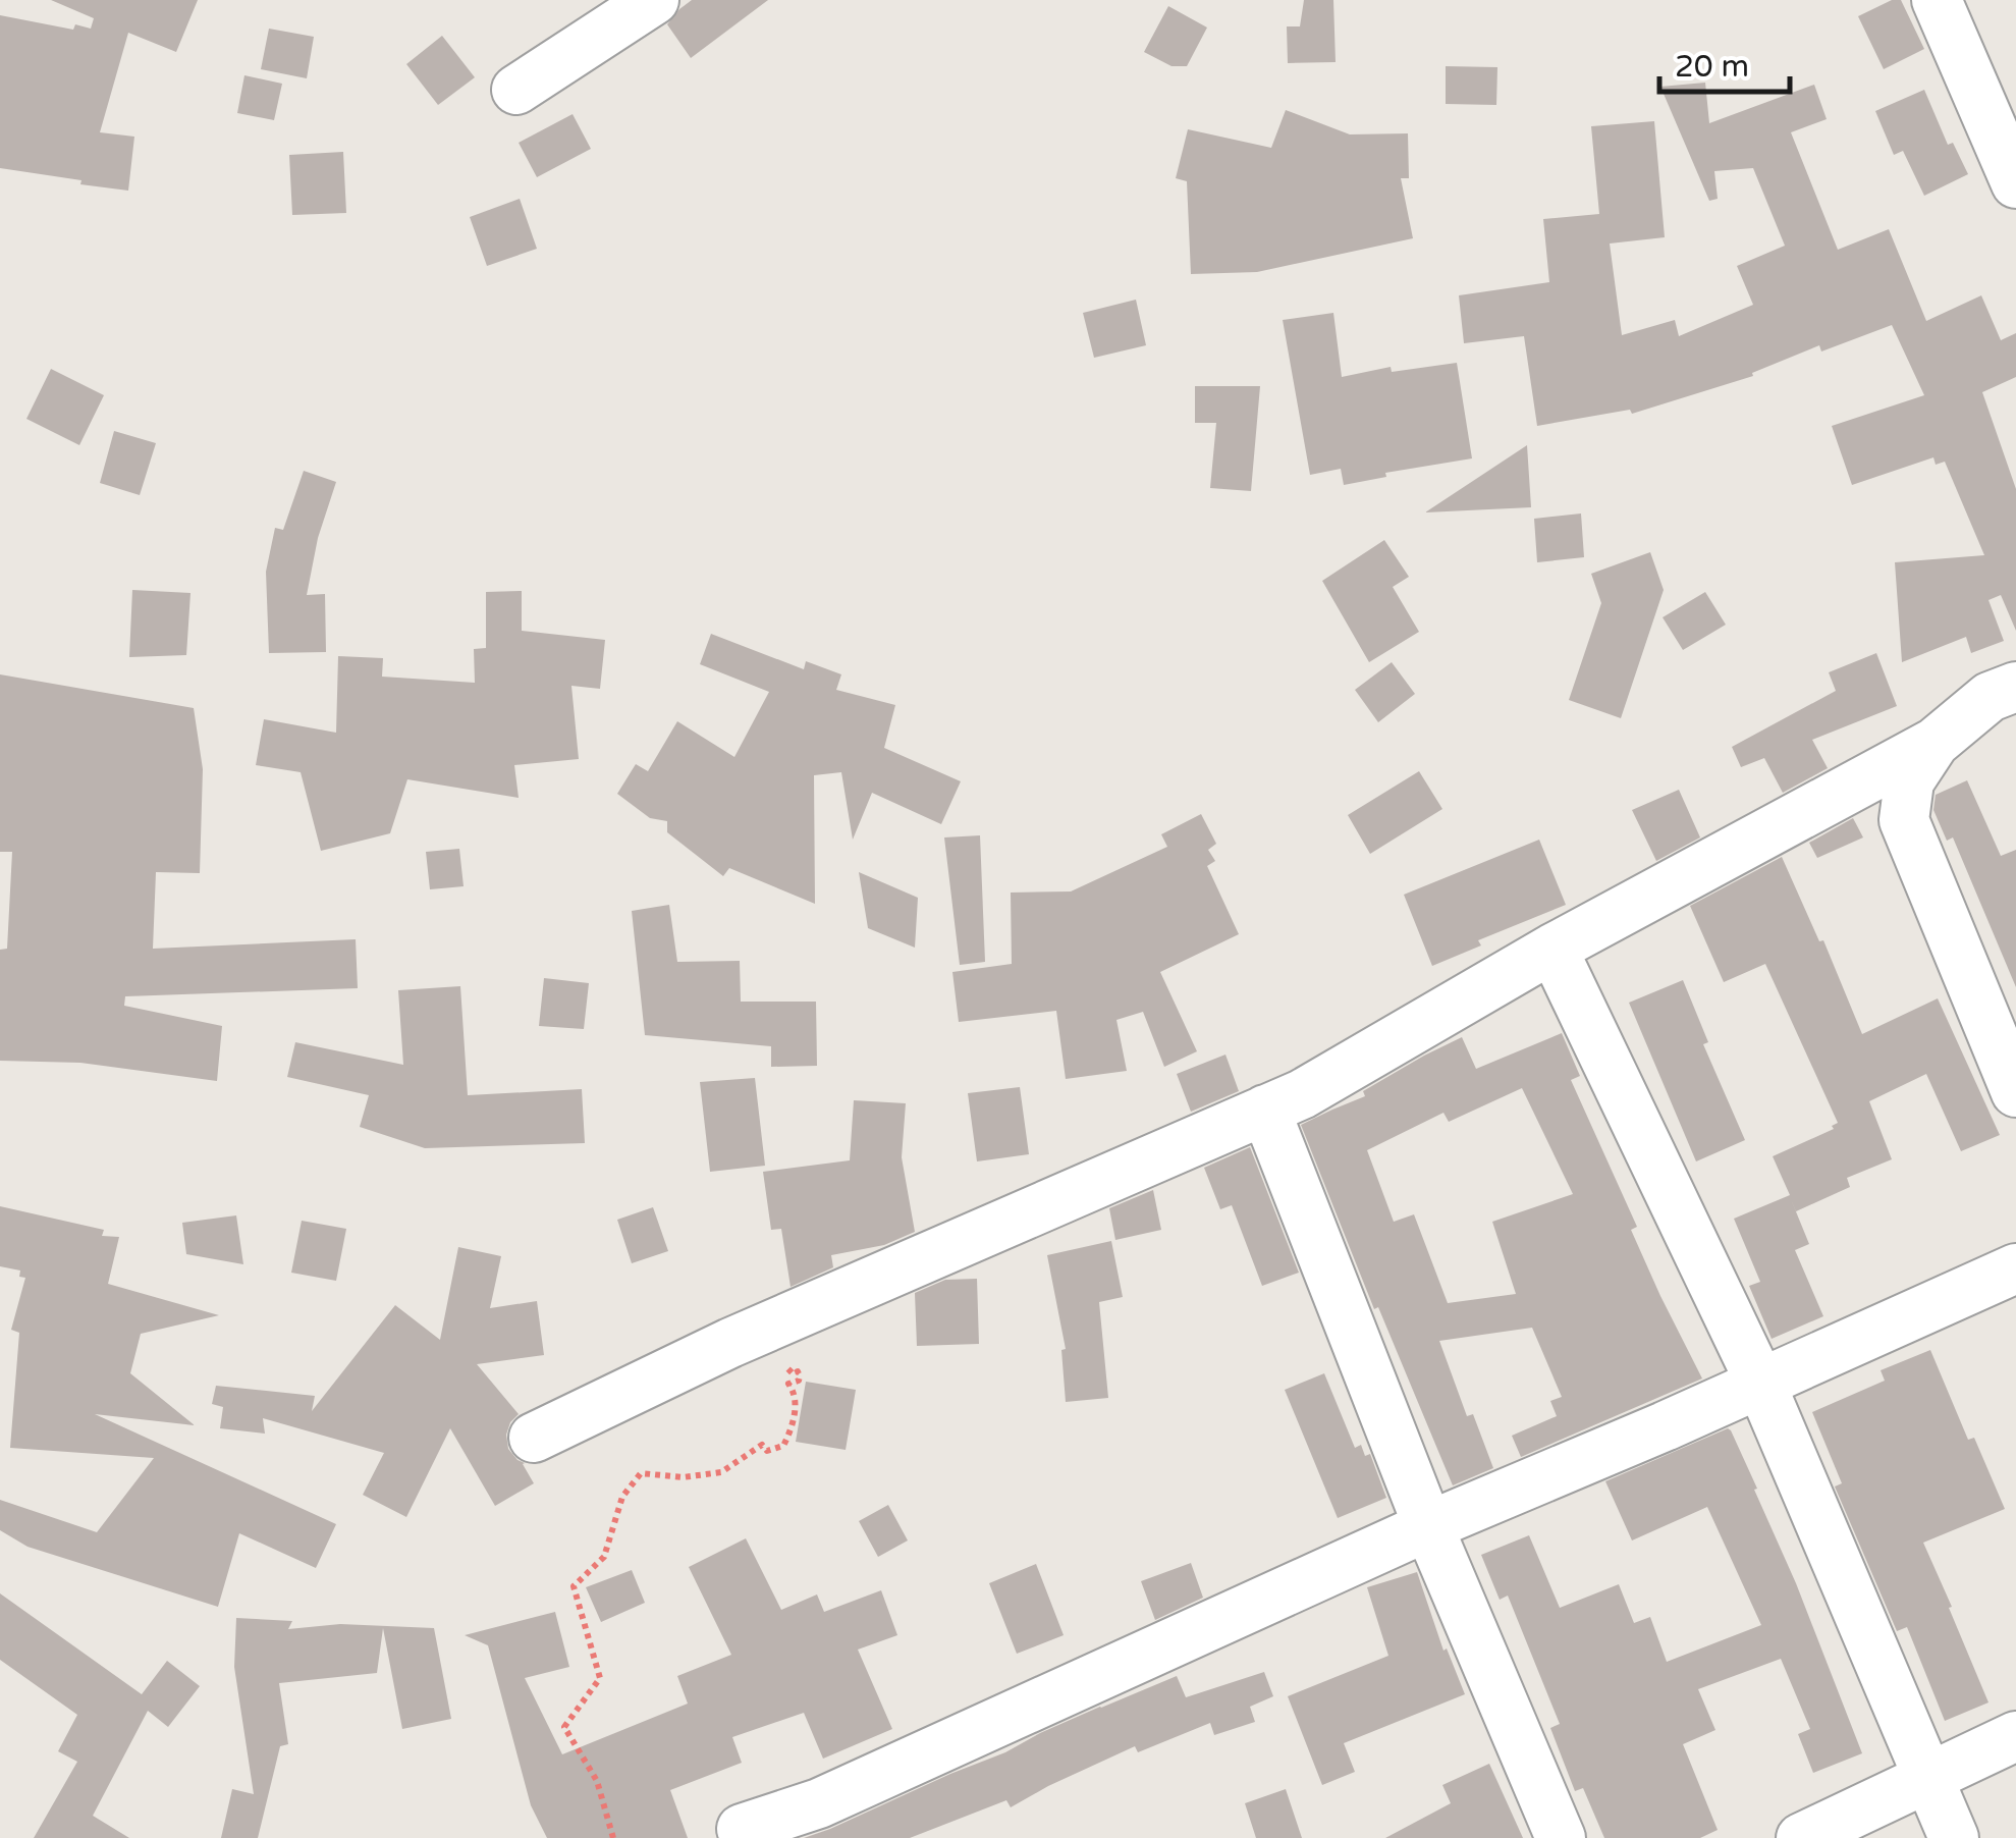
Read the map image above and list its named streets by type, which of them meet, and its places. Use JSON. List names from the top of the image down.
{
  "scale_bar": "20 m"
}
